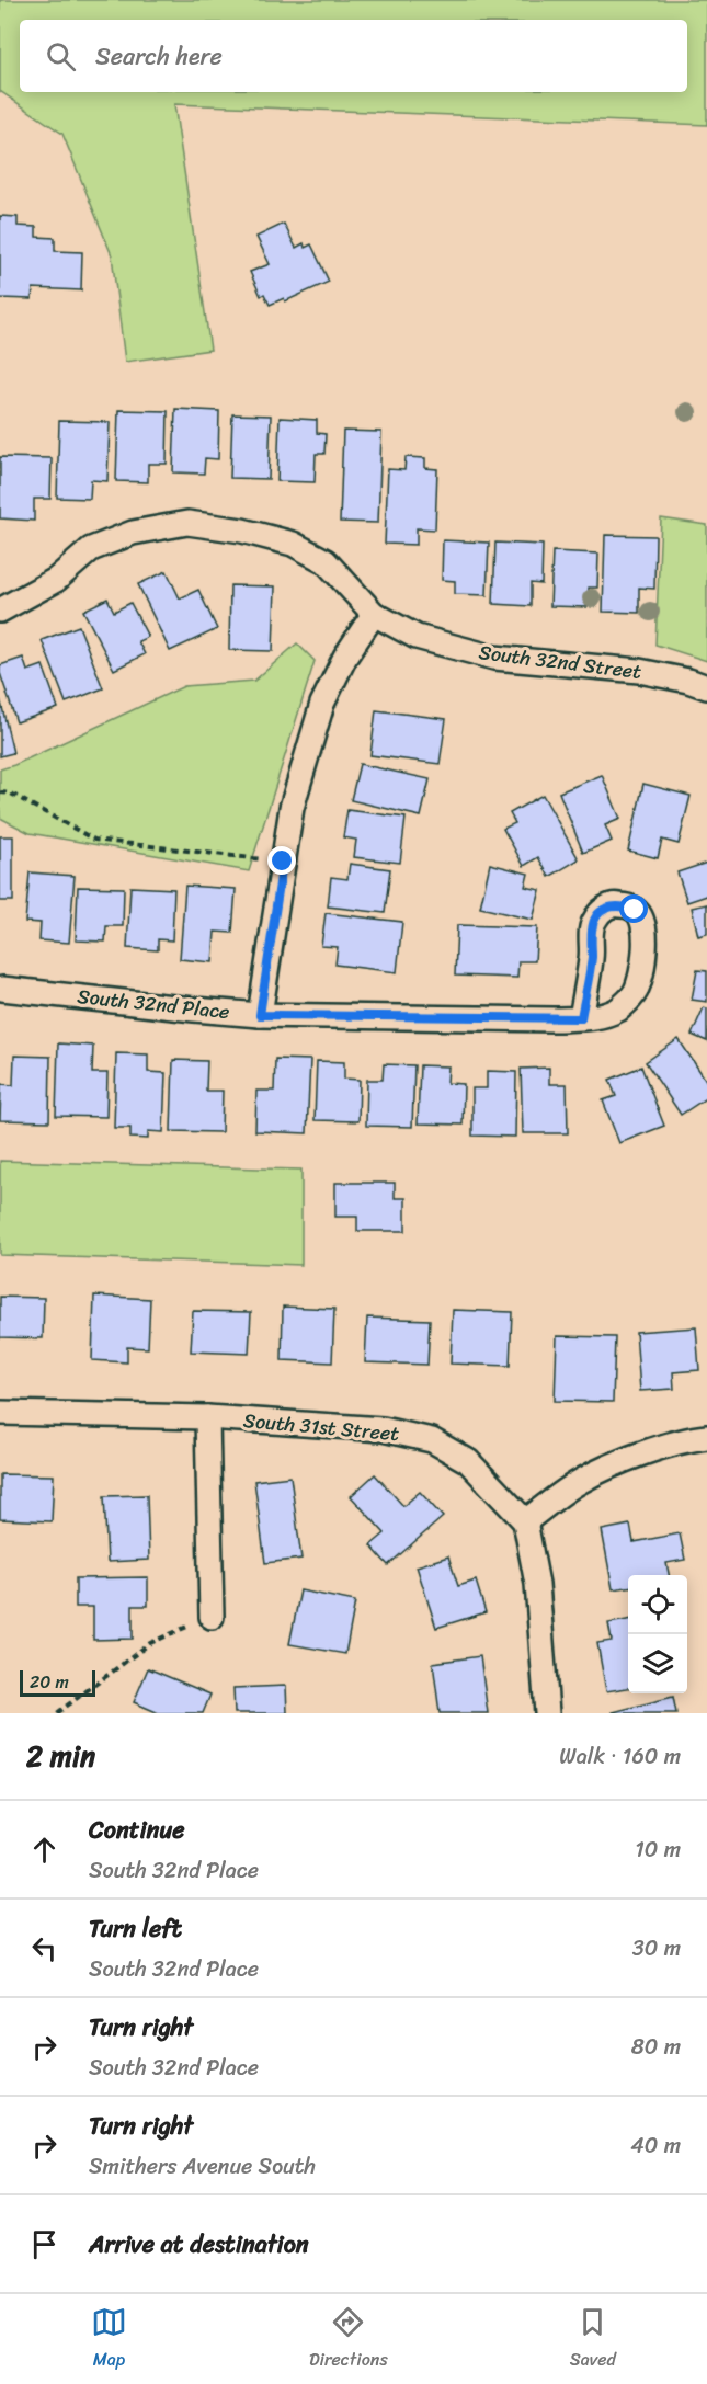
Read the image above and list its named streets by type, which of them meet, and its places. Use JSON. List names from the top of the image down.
{
  "streets": {
    "street": ["South 32nd Street", "South 32nd Place", "South 31st Street"]
  },
  "scale_bar": "20 m",
  "page": {
    "search": "Search here",
    "scale": "20 m",
    "heading": ["2 min", "Walk · 160 m"],
    "list": [
      ["Continue", "South 32nd Place", "10 m"],
      ["Turn left", "South 32nd Place", "30 m"],
      ["Turn right", "South 32nd Place", "80 m"],
      ["Turn right", "Smithers Avenue South", "40 m"],
      "Arrive at destination"
    ],
    "nav": ["Map", "Directions", "Saved"]
  }
}
